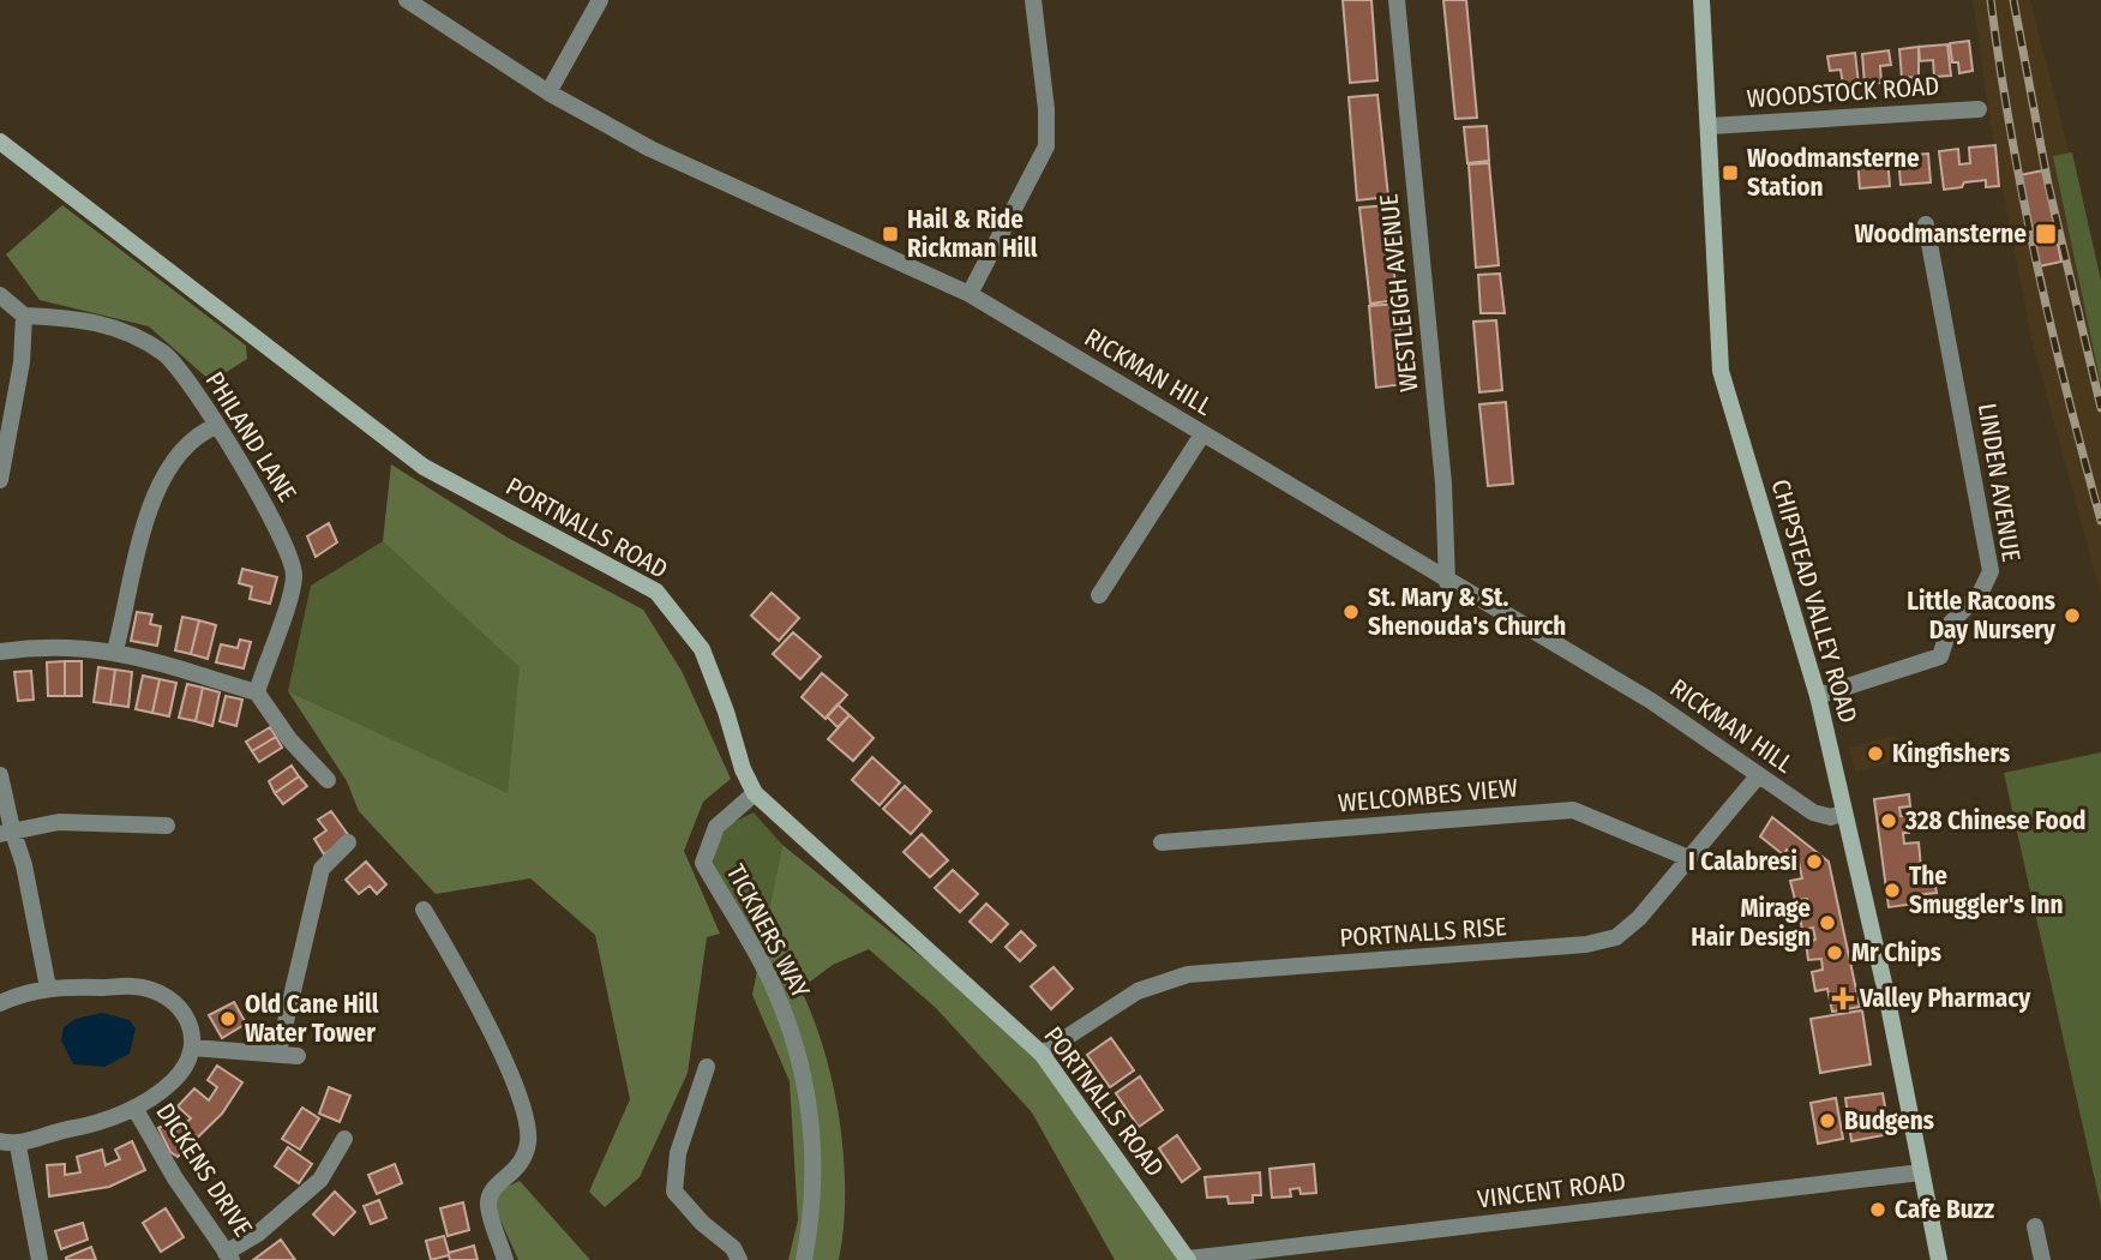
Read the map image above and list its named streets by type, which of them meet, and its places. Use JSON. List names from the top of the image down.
{
  "streets": {
    "street": [
      "WOODSTOCK ROAD",
      "WESTLEIGH AVENUE",
      "RICKMAN HILL",
      "PHILAND LANE",
      "LINDEN AVENUE",
      "PORTNALLS ROAD",
      "CHIPSTEAD VALLEY ROAD",
      "WELCOMBES VIEW",
      "TICKNERS WAY",
      "PORTNALLS RISE",
      "DICKENS DRIVE",
      "VINCENT ROAD"
    ]
  },
  "crossings": [
    ["WOODSTOCK ROAD", "CHIPSTEAD VALLEY ROAD"],
    ["WESTLEIGH AVENUE", "RICKMAN HILL"],
    ["RICKMAN HILL", "CHIPSTEAD VALLEY ROAD"],
    ["RICKMAN HILL", "PORTNALLS RISE"],
    ["LINDEN AVENUE", "CHIPSTEAD VALLEY ROAD"],
    ["PORTNALLS ROAD", "TICKNERS WAY"],
    ["PORTNALLS ROAD", "PORTNALLS RISE"],
    ["PORTNALLS ROAD", "VINCENT ROAD"],
    ["CHIPSTEAD VALLEY ROAD", "VINCENT ROAD"],
    ["WELCOMBES VIEW", "PORTNALLS RISE"]
  ],
  "places": {
    "transit": ["Woodmansterne Station", "Hail & Ride Rickman Hill", "Woodmansterne"],
    "other": [
      "St. Mary & St. Shenouda's Church",
      "Little Racoons Day Nursery",
      "Kingfishers",
      "328 Chinese Food",
      "I Calabresi",
      "The Smuggler's Inn",
      "Mirage Hair Design",
      "Mr Chips",
      "Old Cane Hill Water Tower",
      "Budgens",
      "Cafe Buzz"
    ],
    "health": ["Valley Pharmacy"]
  }
}
